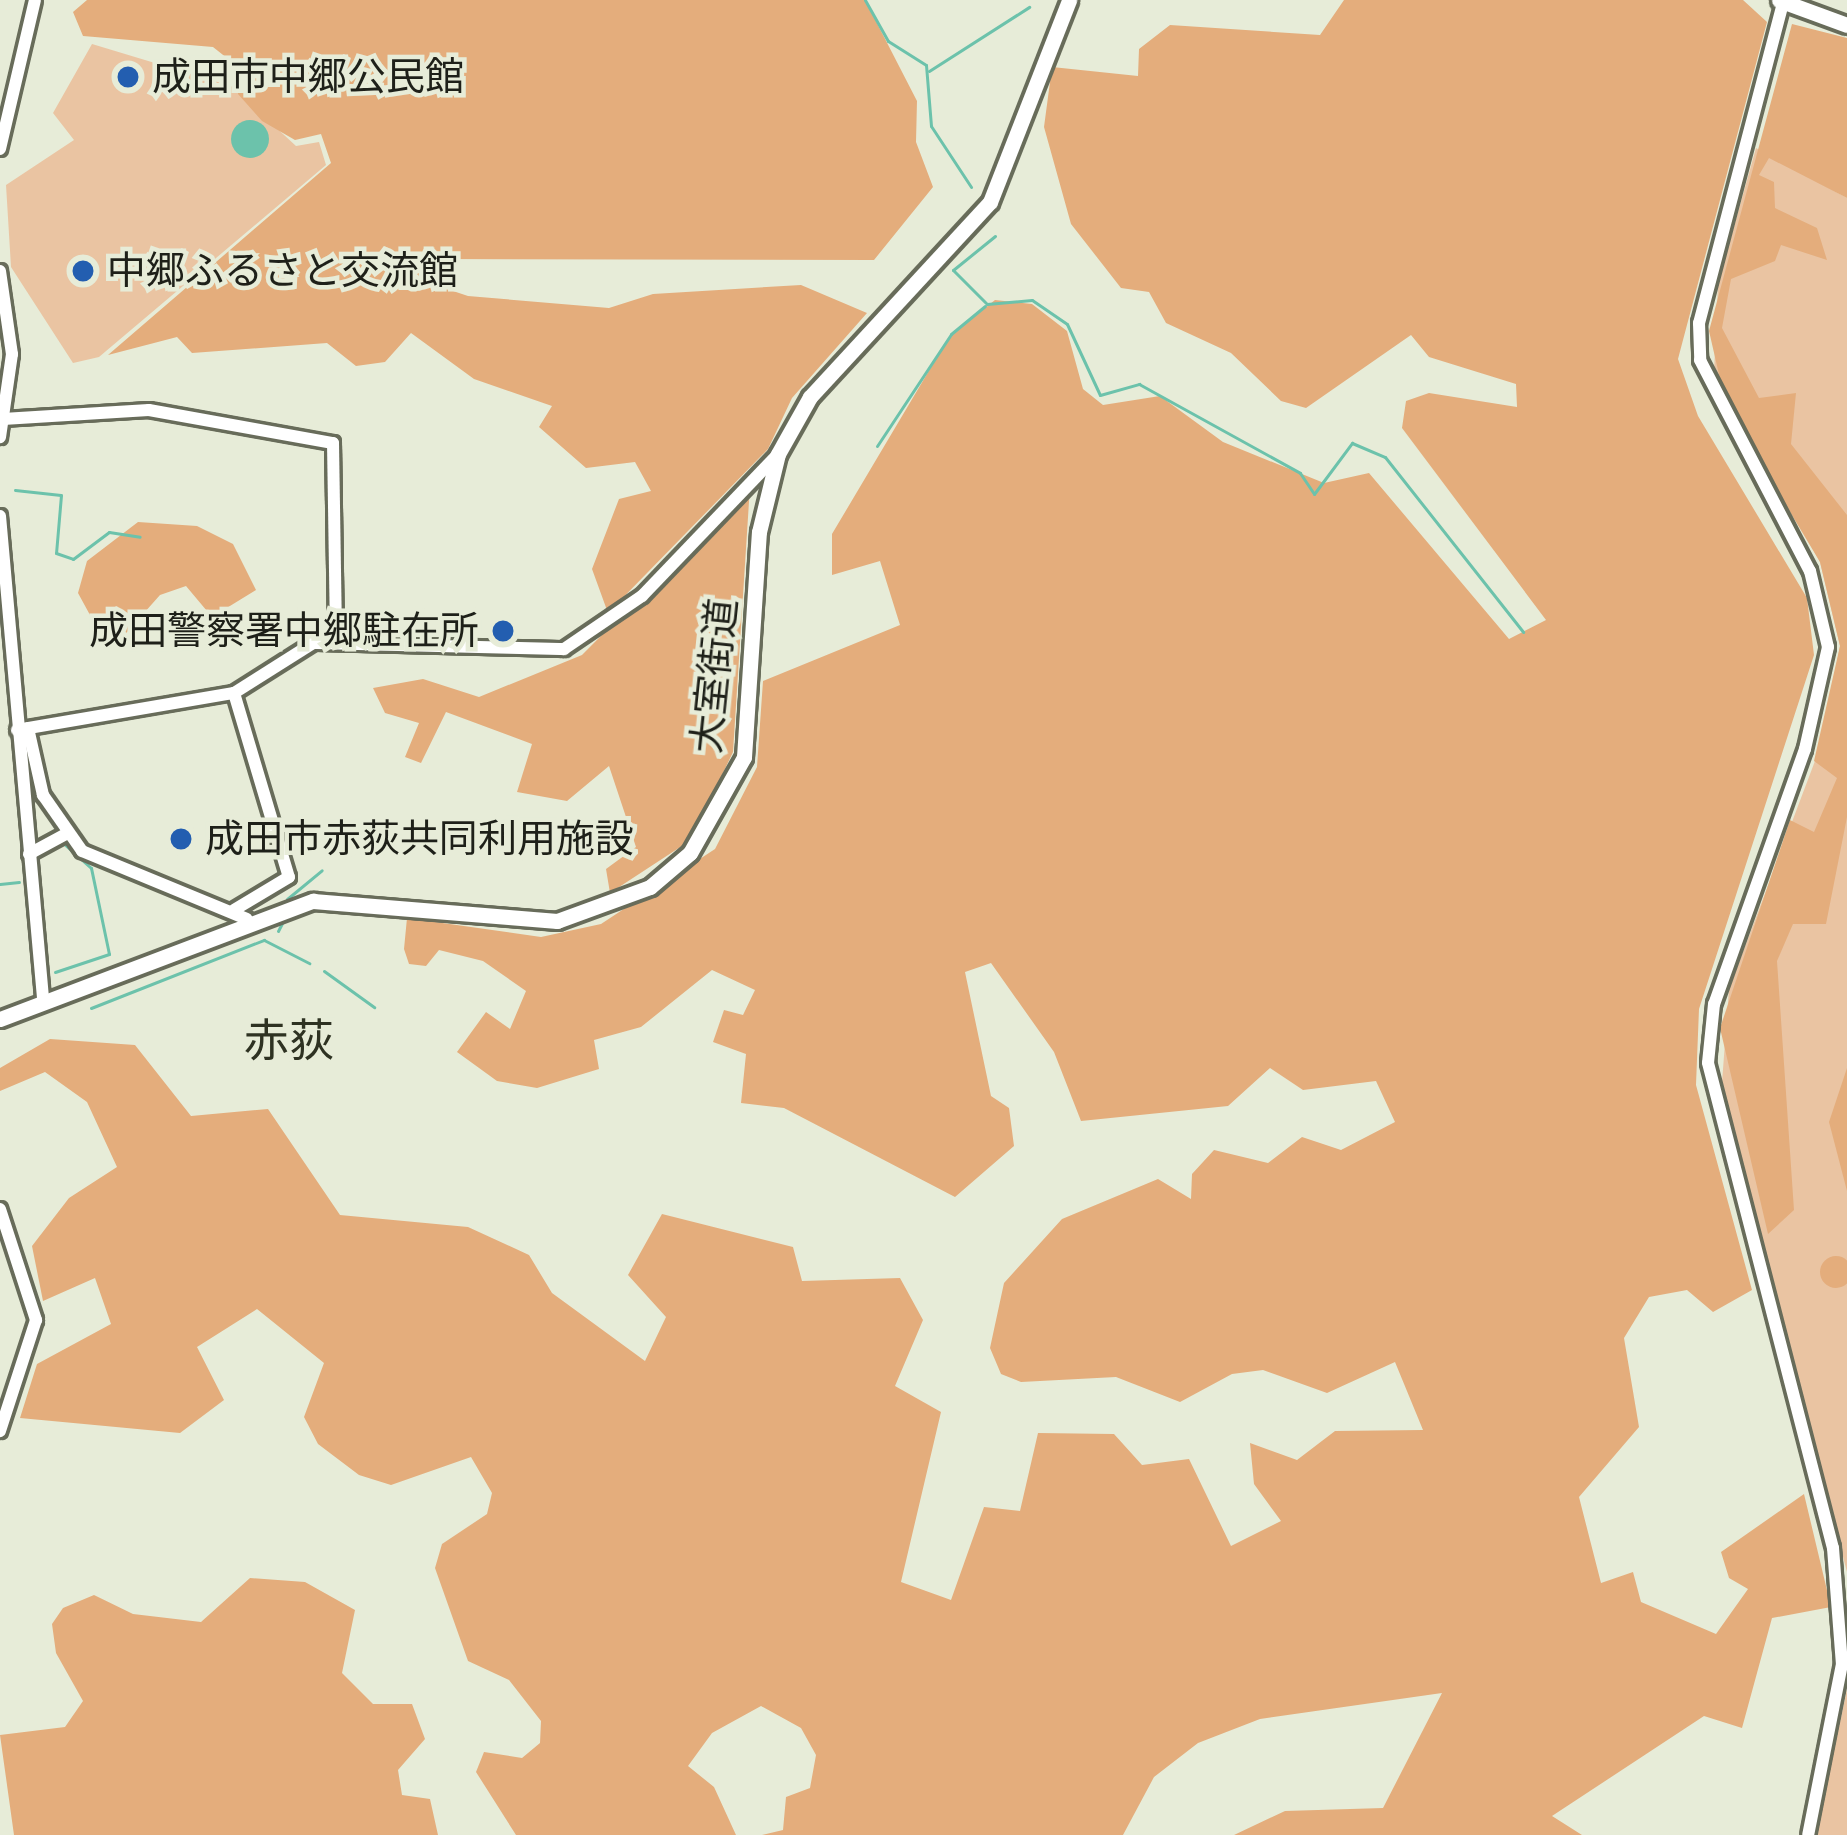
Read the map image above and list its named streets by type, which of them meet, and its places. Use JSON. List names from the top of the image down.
{
  "streets": {
    "main road": ["大室街道"]
  },
  "districts": ["赤荻"],
  "places": [
    "成田市中郷公民館",
    "中郷ふるさと交流館",
    "成田警察署中郷駐在所",
    "成田市赤荻共同利用施設"
  ]
}
